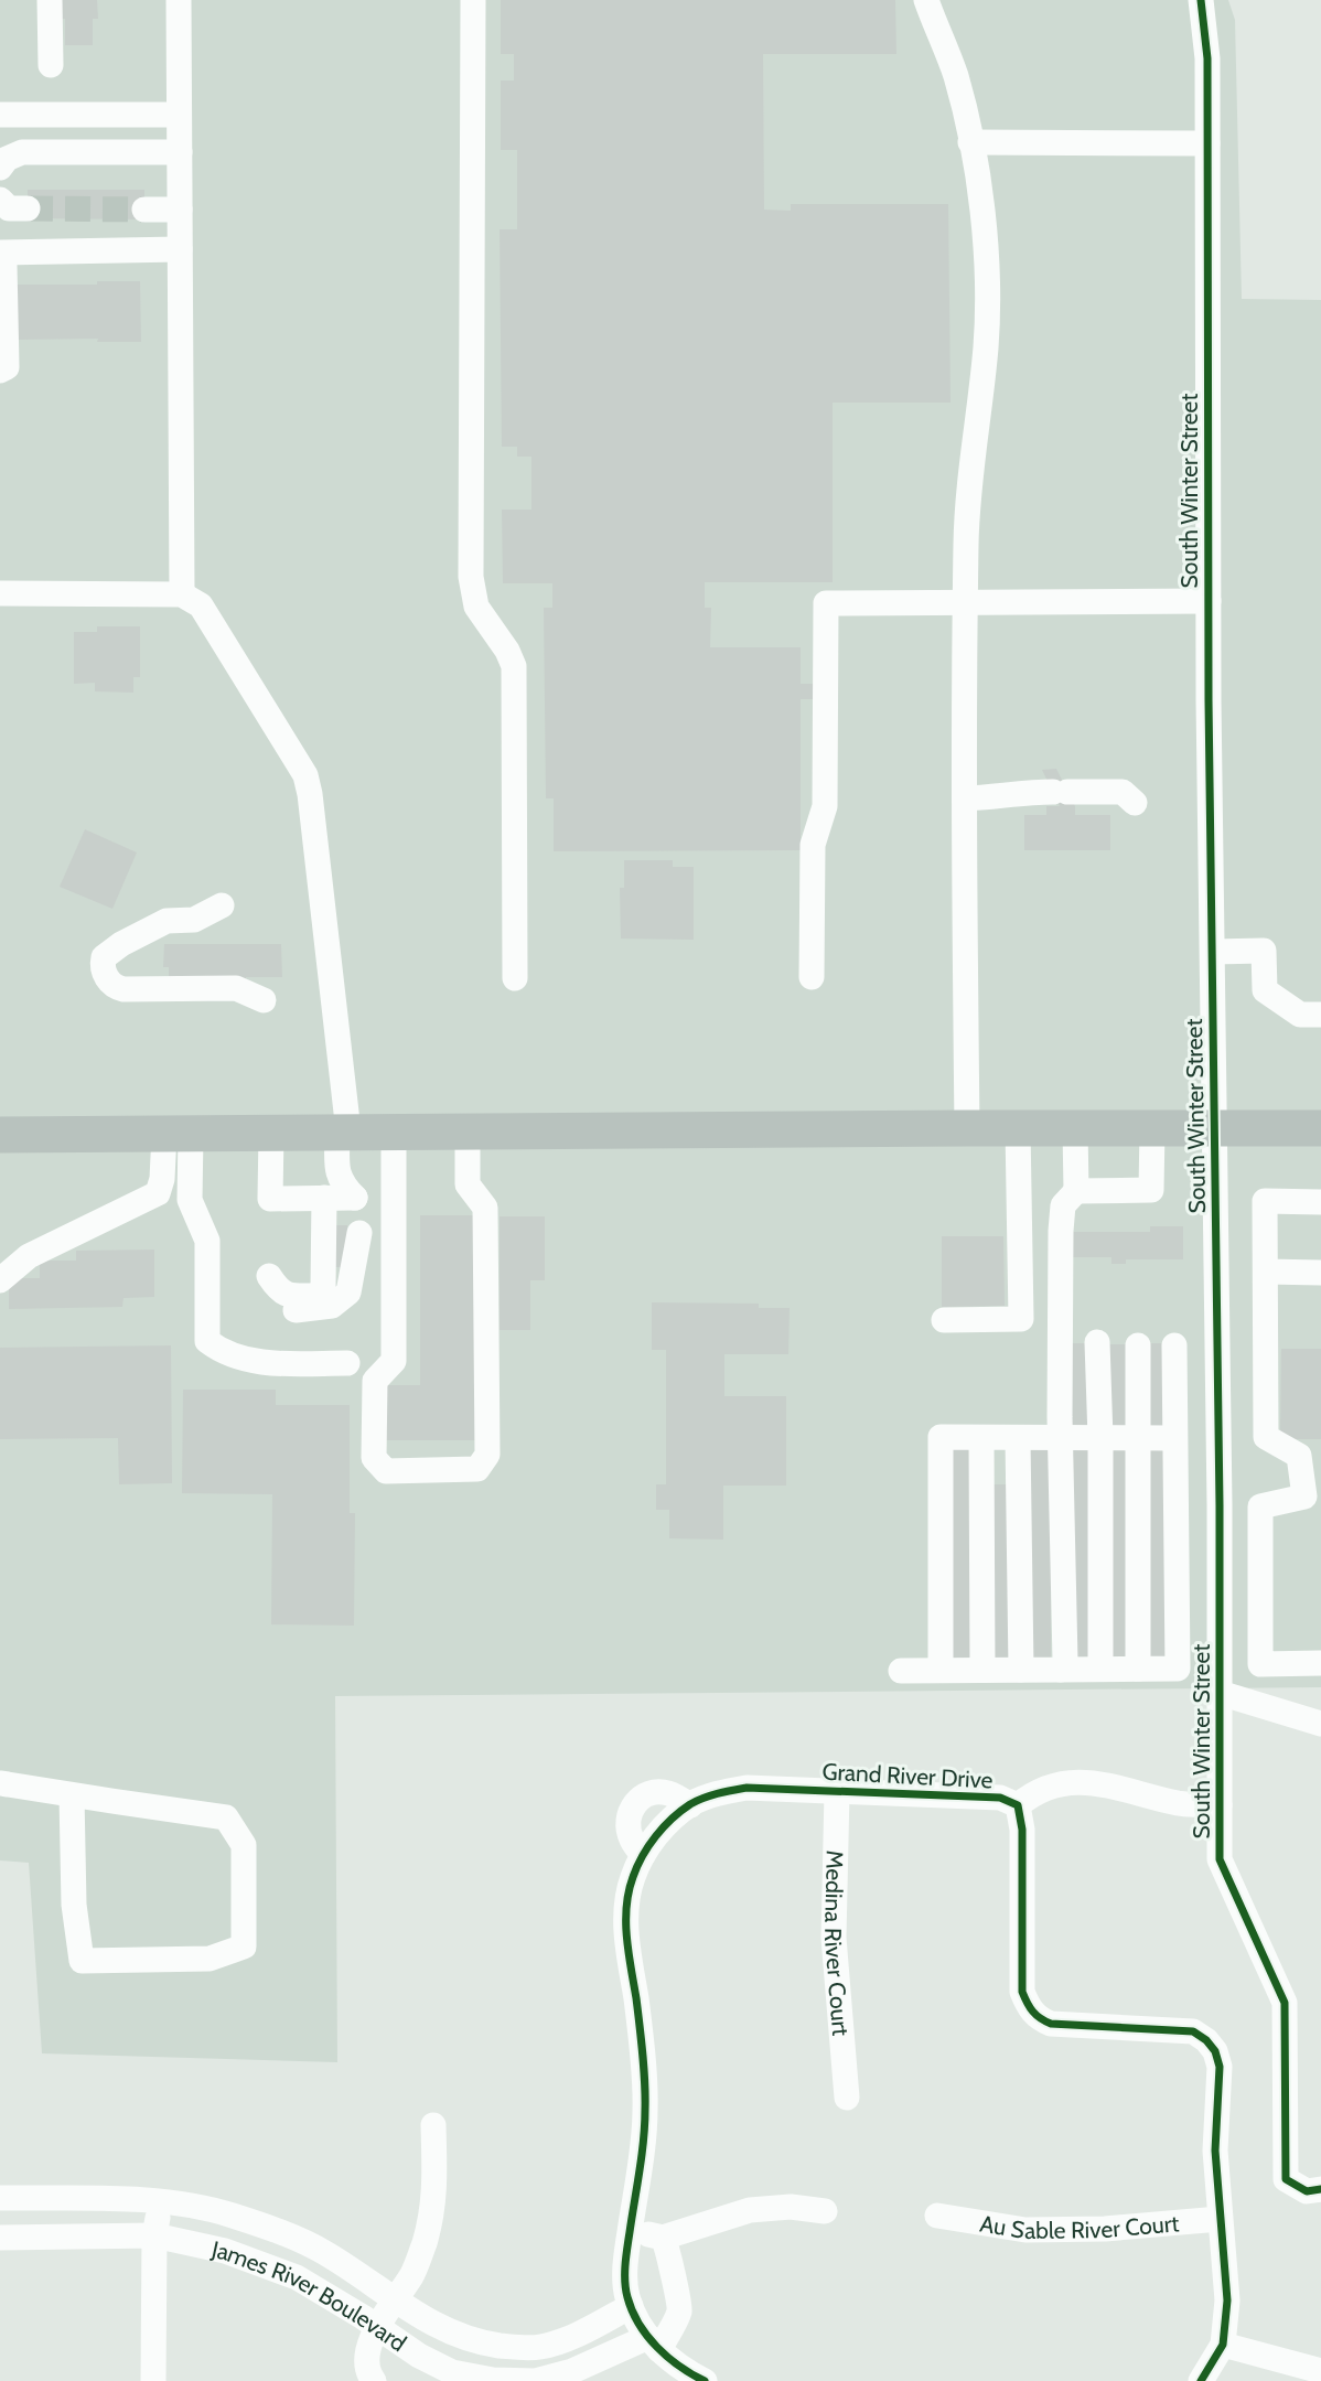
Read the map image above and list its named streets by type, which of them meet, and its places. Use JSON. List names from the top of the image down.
{
  "streets": {
    "street": [
      "South Winter Street",
      "Grand River Drive",
      "Medina River Court",
      "Au Sable River Court",
      "James River Boulevard"
    ]
  },
  "crossings": [
    ["Grand River Drive", "Medina River Court"],
    ["Grand River Drive", "Au Sable River Court"],
    ["Grand River Drive", "James River Boulevard"]
  ]
}
